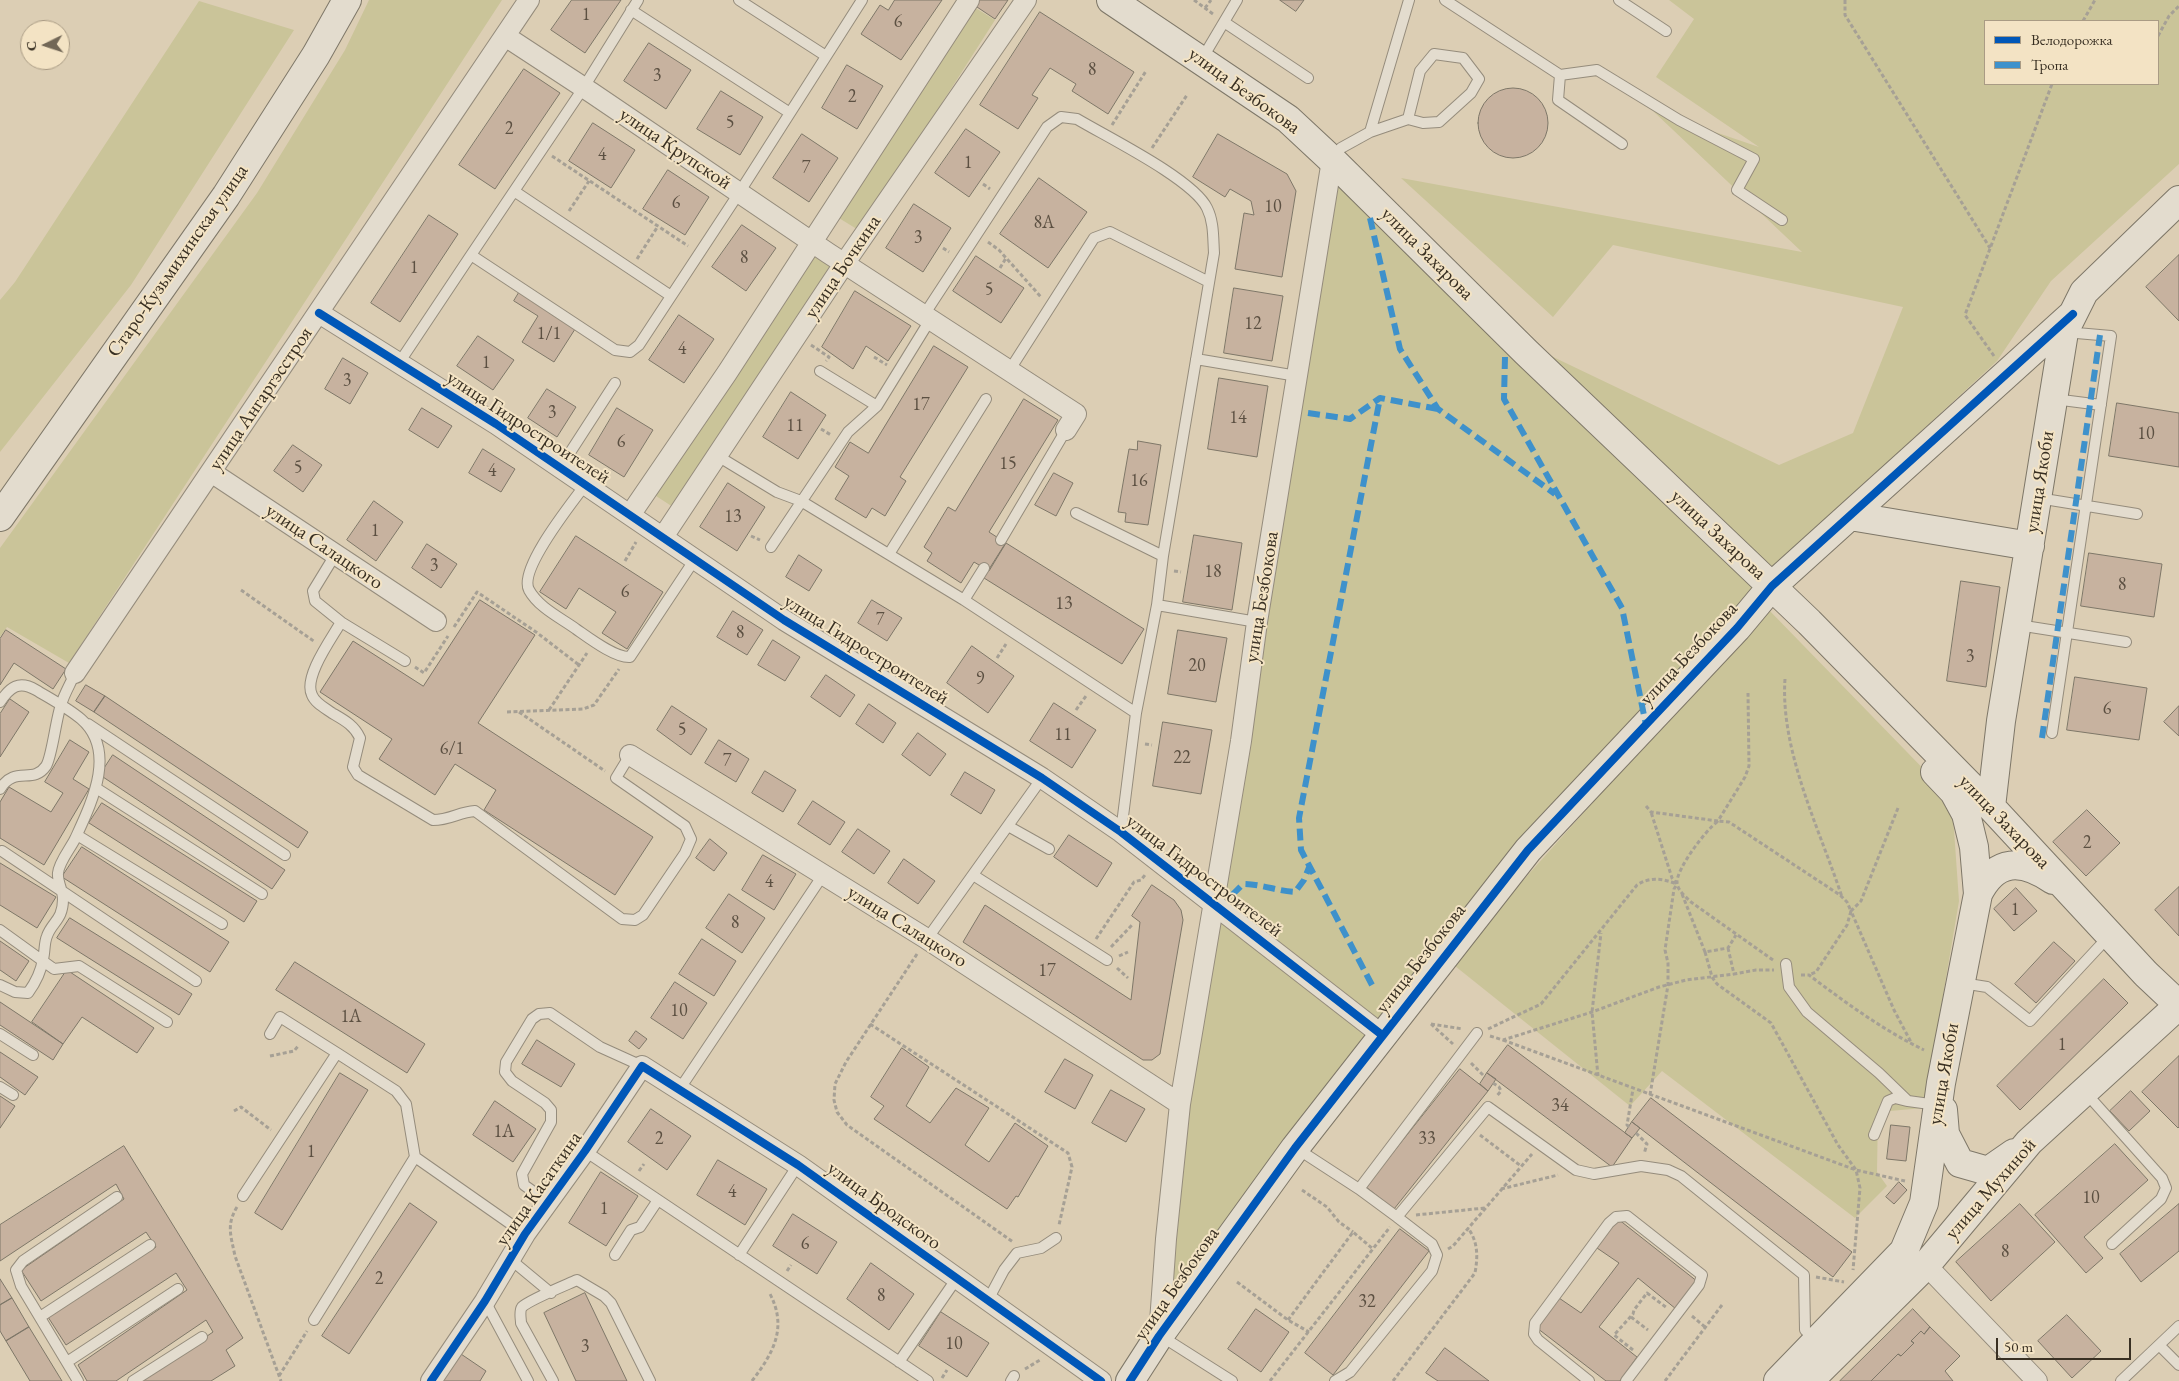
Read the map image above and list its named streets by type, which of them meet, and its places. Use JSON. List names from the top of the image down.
{
  "streets": {
    "main road": [
      "улица Безбокова",
      "улица Захарова",
      "Старо-Кузьмихинская улица",
      "улица Якоби",
      "улица Мухиной"
    ],
    "street": [
      "улица Крупской",
      "улица Бочкина",
      "улица Ангаргэсстроя",
      "улица Гидростроителей",
      "улица Салацкого",
      "улица Касаткина",
      "улица Бродского"
    ]
  },
  "crossings": [
    ["улица Безбокова", "улица Захарова"],
    ["улица Безбокова", "улица Гидростроителей"],
    ["улица Безбокова", "улица Якоби"],
    ["улица Безбокова", "улица Салацкого"],
    ["улица Крупской", "улица Бочкина"],
    ["улица Крупской", "улица Ангаргэсстроя"],
    ["улица Захарова", "улица Якоби"],
    ["улица Захарова", "улица Мухиной"],
    ["улица Бочкина", "улица Гидростроителей"],
    ["улица Ангаргэсстроя", "улица Гидростроителей"],
    ["улица Ангаргэсстроя", "улица Салацкого"],
    ["улица Якоби", "улица Мухиной"],
    ["улица Касаткина", "улица Бродского"]
  ],
  "house_numbers": [
    "1",
    "6",
    "8",
    "3",
    "2",
    "5",
    "2",
    "4",
    "1",
    "7",
    "6",
    "10",
    "8А",
    "3",
    "8",
    "1",
    "5",
    "12",
    "1/1",
    "4",
    "1",
    "3",
    "17",
    "3",
    "14",
    "11",
    "10",
    "6",
    "15",
    "5",
    "4",
    "16",
    "13",
    "1",
    "3",
    "18",
    "8",
    "6",
    "13",
    "7",
    "8",
    "3",
    "20",
    "9",
    "6",
    "5",
    "11",
    "6/1",
    "22",
    "7",
    "2",
    "4",
    "1",
    "8",
    "17",
    "10",
    "1А",
    "1",
    "34",
    "1А",
    "2",
    "33",
    "1",
    "4",
    "10",
    "1",
    "6",
    "8",
    "2",
    "8",
    "32",
    "10",
    "3"
  ],
  "legend": ["Велодорожка", "Тропа"],
  "scale_bar": "50 m",
  "north": "left"
}
